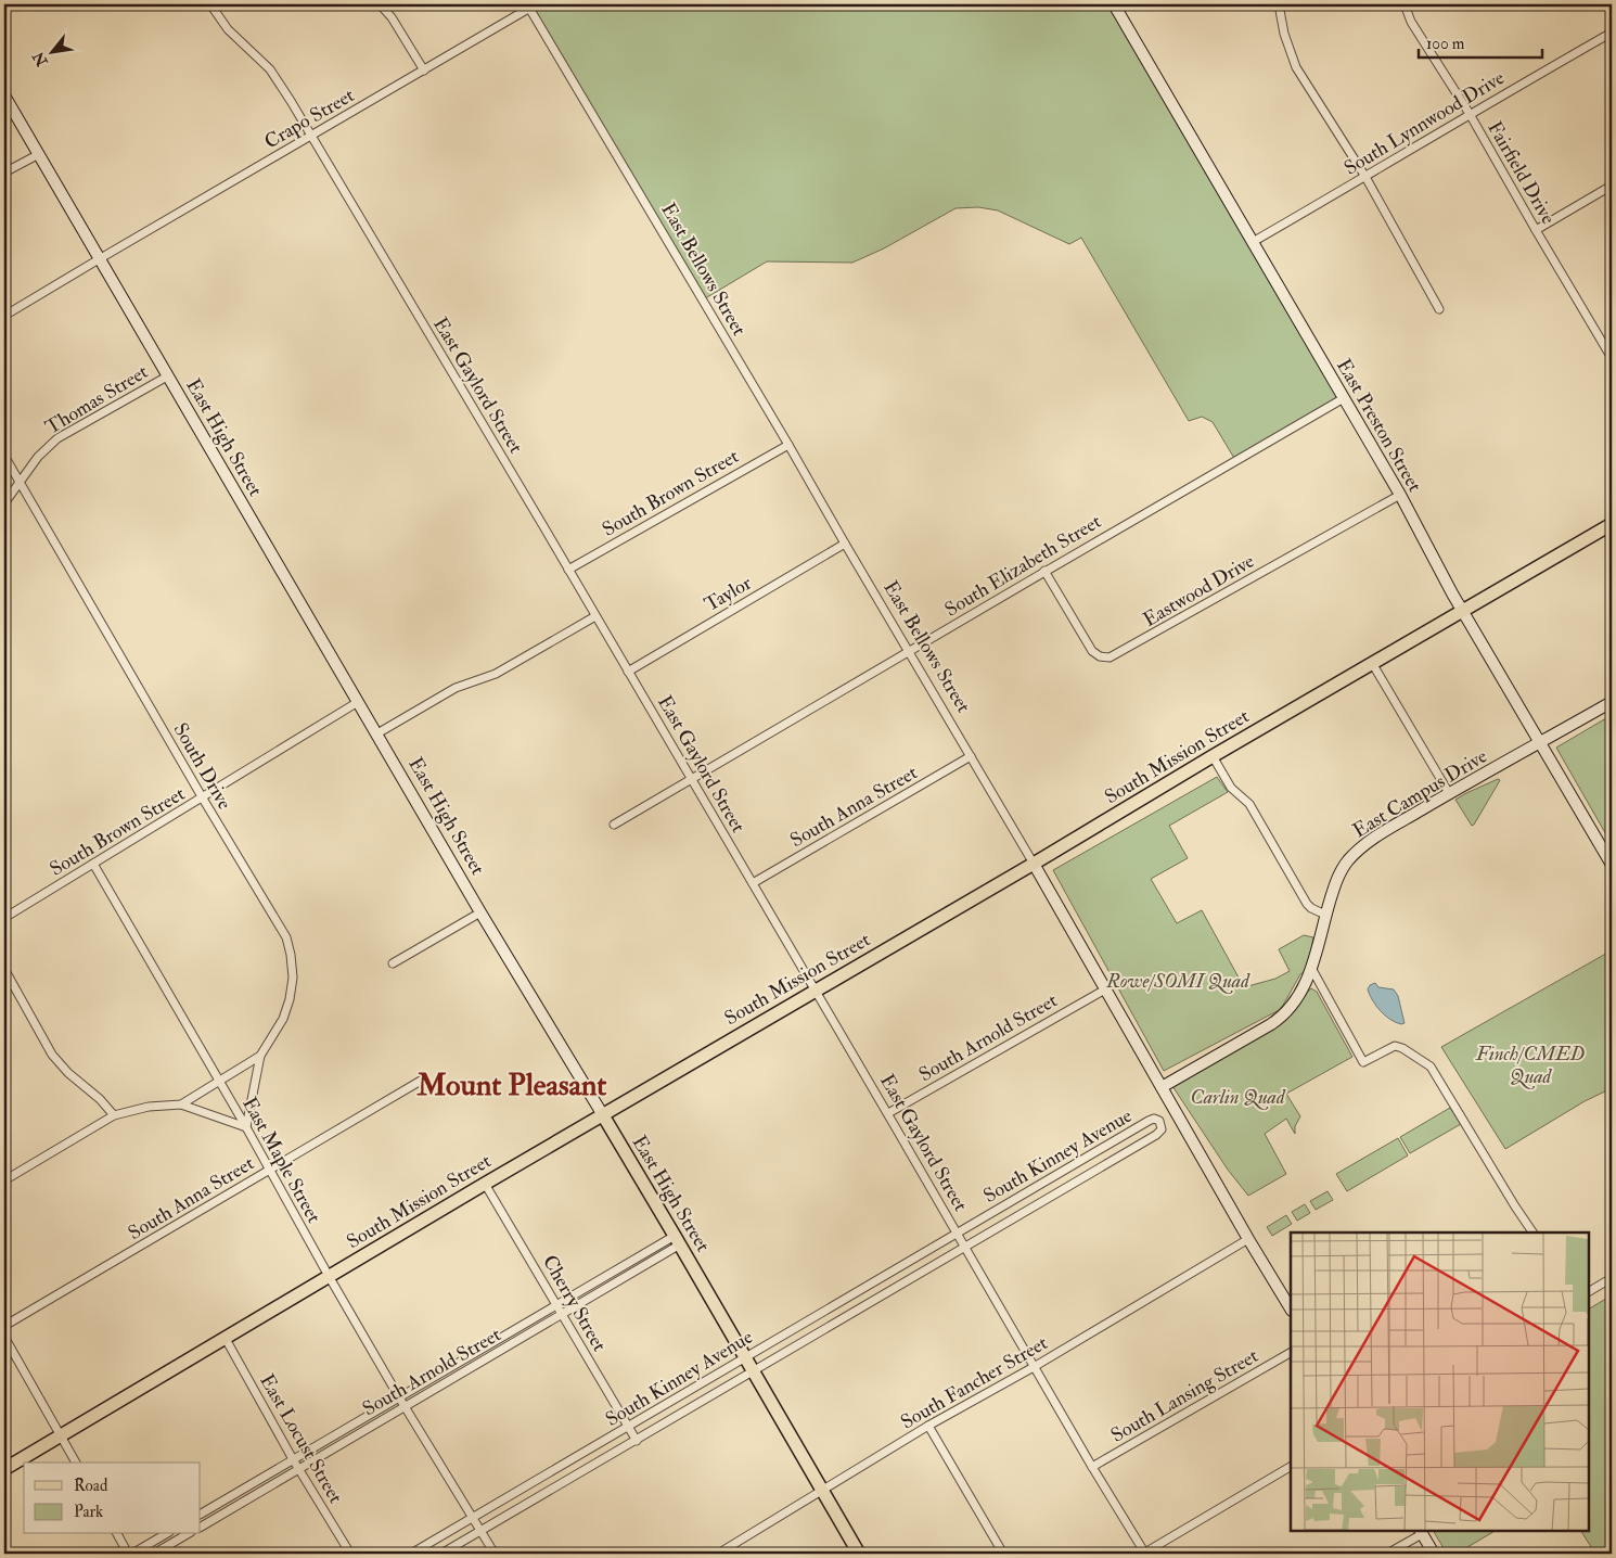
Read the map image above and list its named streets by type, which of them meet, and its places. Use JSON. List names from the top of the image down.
{
  "streets": {
    "main road": ["East High Street", "South Mission Street"],
    "street": [
      "Crapo Street",
      "South Lynnwood Drive",
      "Fairfield Drive",
      "East Bellows Street",
      "East Gaylord Street",
      "Thomas Street",
      "East Preston Street",
      "South Brown Street",
      "South Elizabeth Street",
      "Eastwood Drive",
      "Taylor",
      "South Drive",
      "East Campus Drive",
      "South Anna Street",
      "South Arnold Street",
      "South Kinney Avenue",
      "East Maple Street",
      "Cherry Street",
      "South Fancher Street",
      "South Lansing Street",
      "East Locust Street"
    ]
  },
  "crossings": [
    ["Crapo Street", "East Bellows Street"],
    ["Crapo Street", "East Gaylord Street"],
    ["Crapo Street", "East High Street"],
    ["South Lynnwood Drive", "Fairfield Drive"],
    ["South Lynnwood Drive", "East Preston Street"],
    ["East Bellows Street", "South Brown Street"],
    ["East Bellows Street", "South Elizabeth Street"],
    ["East Bellows Street", "Taylor"],
    ["East Bellows Street", "South Mission Street"],
    ["East Bellows Street", "East Campus Drive"],
    ["East Bellows Street", "South Anna Street"],
    ["East Bellows Street", "South Arnold Street"],
    ["East Bellows Street", "South Fancher Street"],
    ["East Gaylord Street", "South Brown Street"],
    ["East Gaylord Street", "South Elizabeth Street"],
    ["East Gaylord Street", "Taylor"],
    ["East Gaylord Street", "South Mission Street"],
    ["East Gaylord Street", "South Anna Street"],
    ["East Gaylord Street", "South Arnold Street"],
    ["East Gaylord Street", "South Kinney Avenue"],
    ["East Gaylord Street", "South Fancher Street"],
    ["East Gaylord Street", "South Lansing Street"],
    ["Thomas Street", "East High Street"],
    ["Thomas Street", "South Drive"],
    ["East Preston Street", "South Elizabeth Street"],
    ["East Preston Street", "Eastwood Drive"],
    ["East Preston Street", "South Mission Street"],
    ["East Preston Street", "East Campus Drive"],
    ["East High Street", "South Brown Street"],
    ["East High Street", "South Mission Street"],
    ["East High Street", "South Arnold Street"],
    ["East High Street", "South Kinney Avenue"],
    ["East High Street", "South Fancher Street"],
    ["South Brown Street", "South Drive"],
    ["South Brown Street", "East Maple Street"],
    ["South Elizabeth Street", "Eastwood Drive"],
    ["South Mission Street", "East Maple Street"],
    ["South Mission Street", "Cherry Street"],
    ["South Mission Street", "East Locust Street"],
    ["South Drive", "East Maple Street"],
    ["South Anna Street", "East Maple Street"],
    ["South Arnold Street", "East Maple Street"],
    ["South Arnold Street", "Cherry Street"],
    ["South Arnold Street", "East Locust Street"],
    ["South Kinney Avenue", "East Maple Street"],
    ["South Kinney Avenue", "Cherry Street"]
  ],
  "districts": ["Mount Pleasant"],
  "parks": ["Rowe/SOMI Quad", "Finch/CMED Quad", "Carlin Quad"],
  "legend": ["Road", "Park"],
  "scale_bar": "100 m",
  "north": "bottom left"
}
